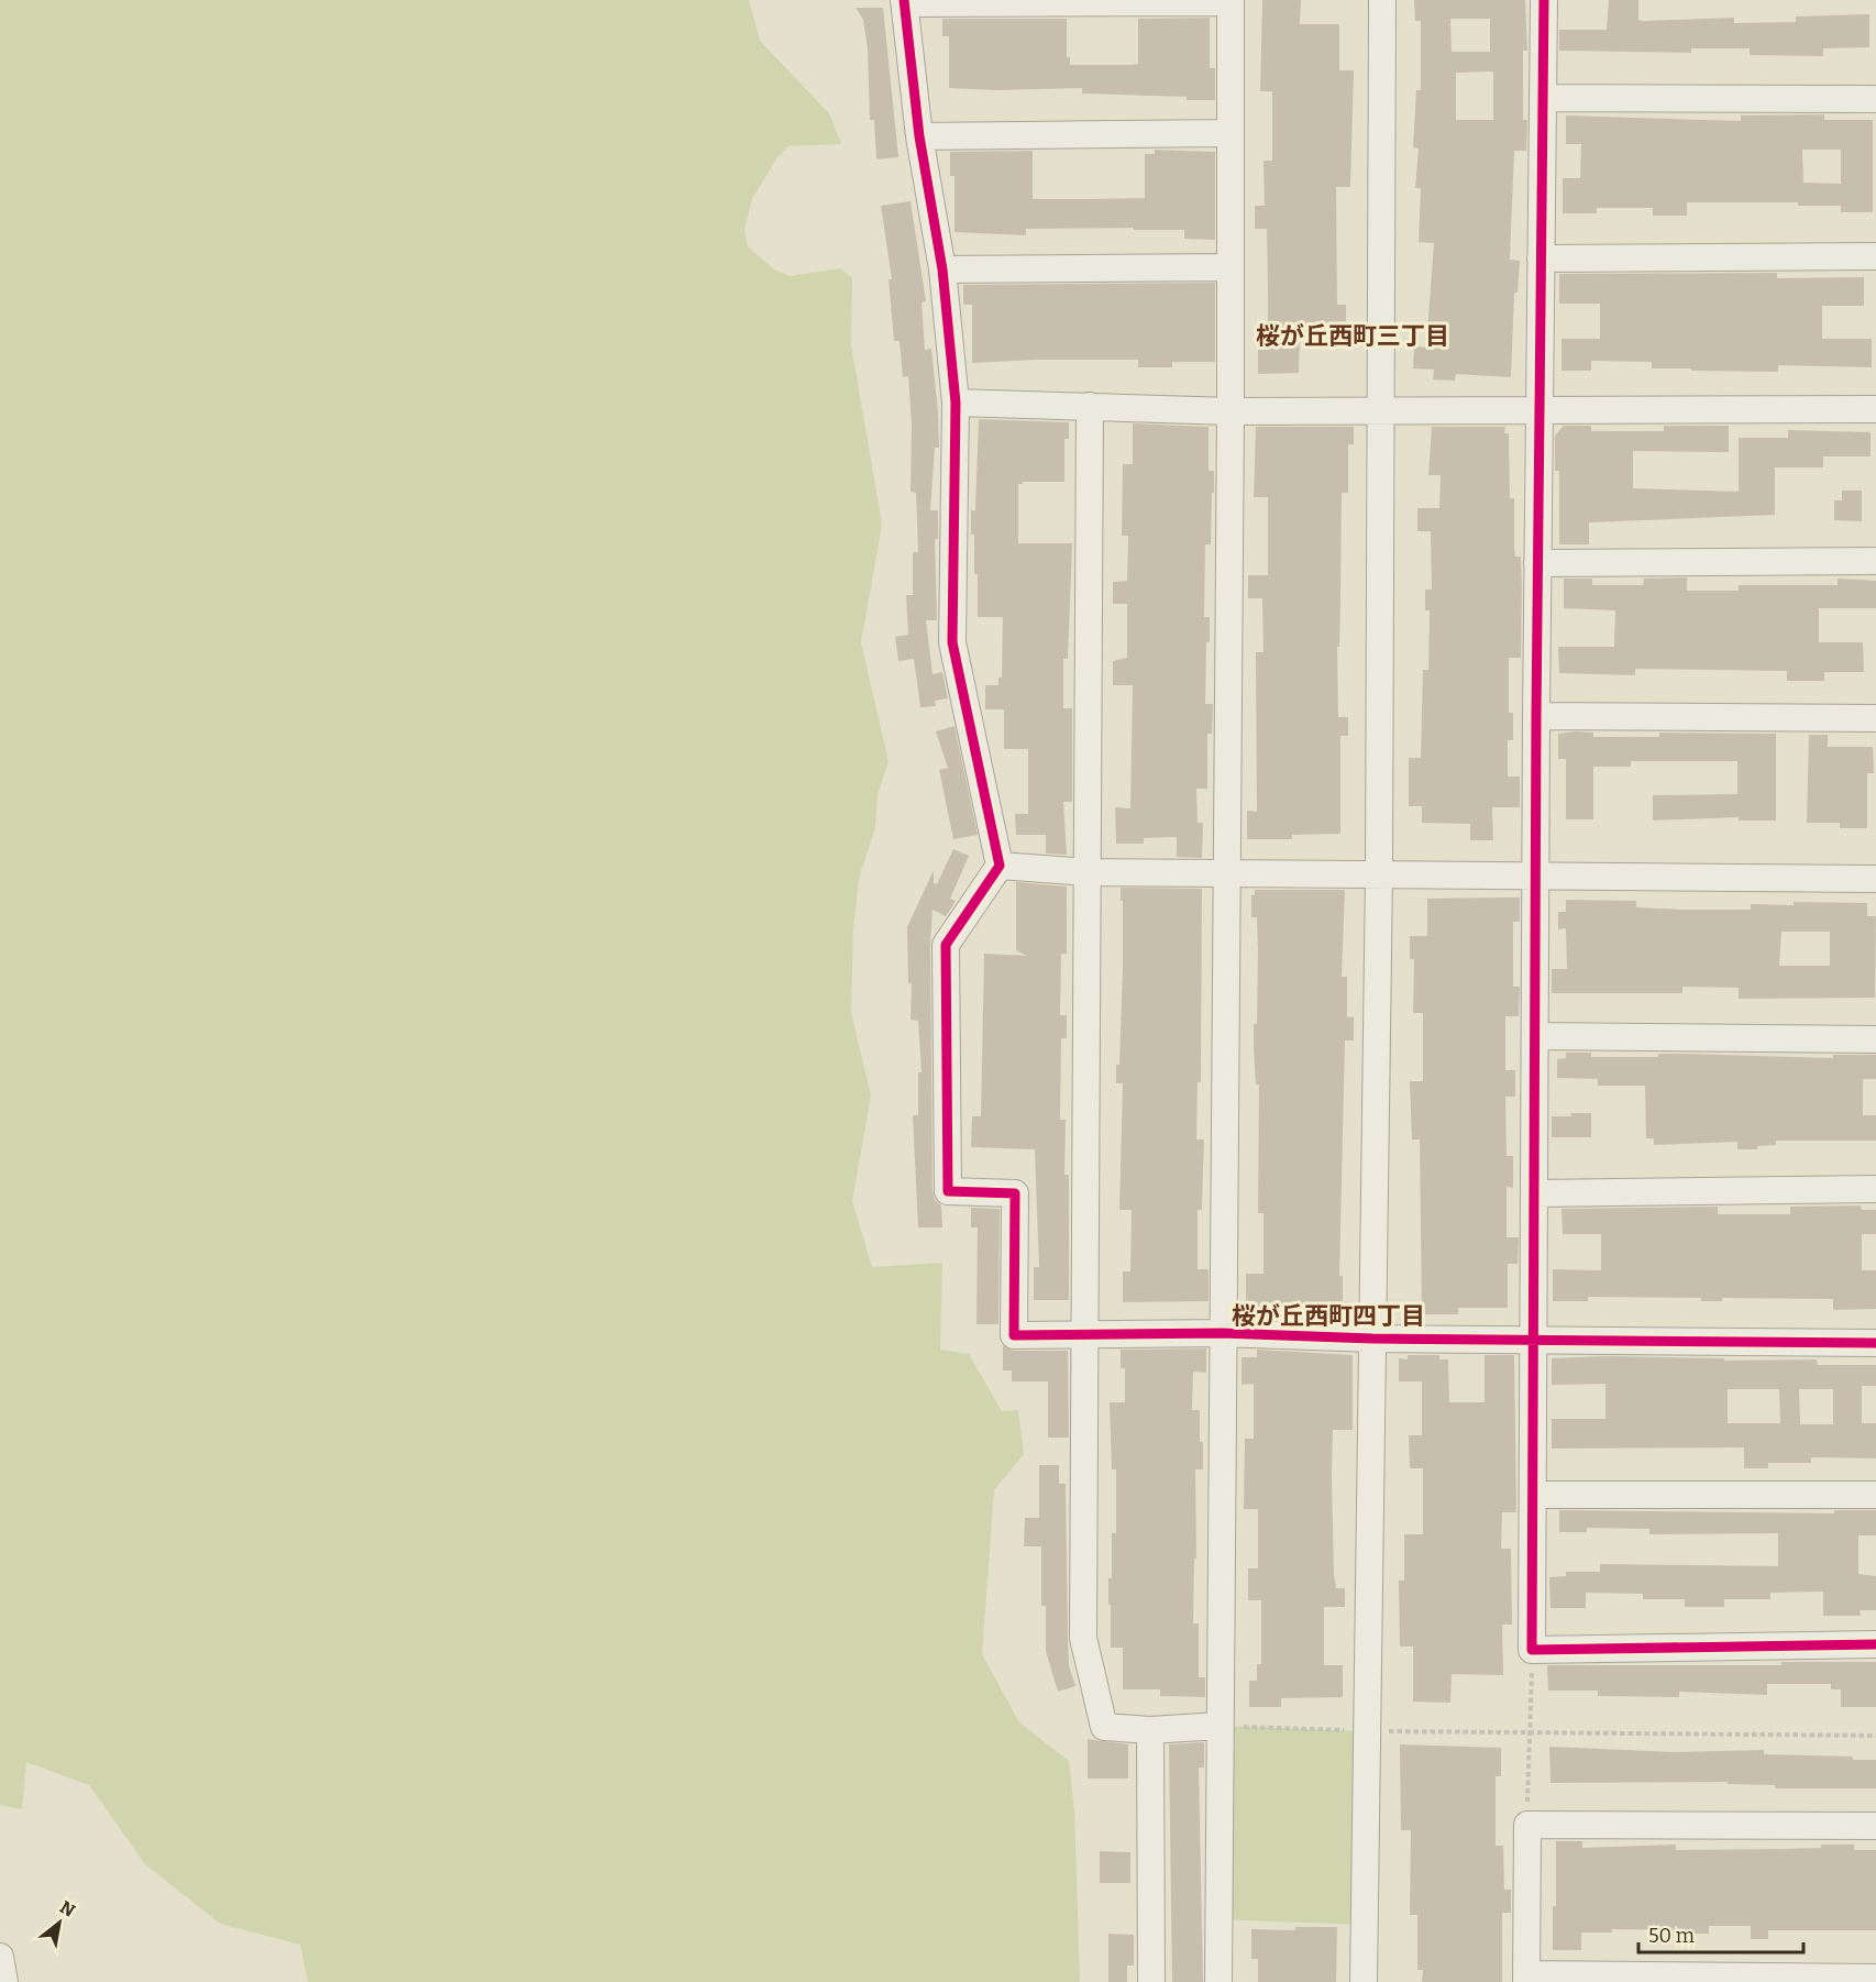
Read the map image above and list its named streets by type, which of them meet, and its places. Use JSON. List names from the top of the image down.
{
  "districts": ["桜が丘西町三丁目", "桜が丘西町四丁目"],
  "scale_bar": "50 m",
  "north": "top right"
}
